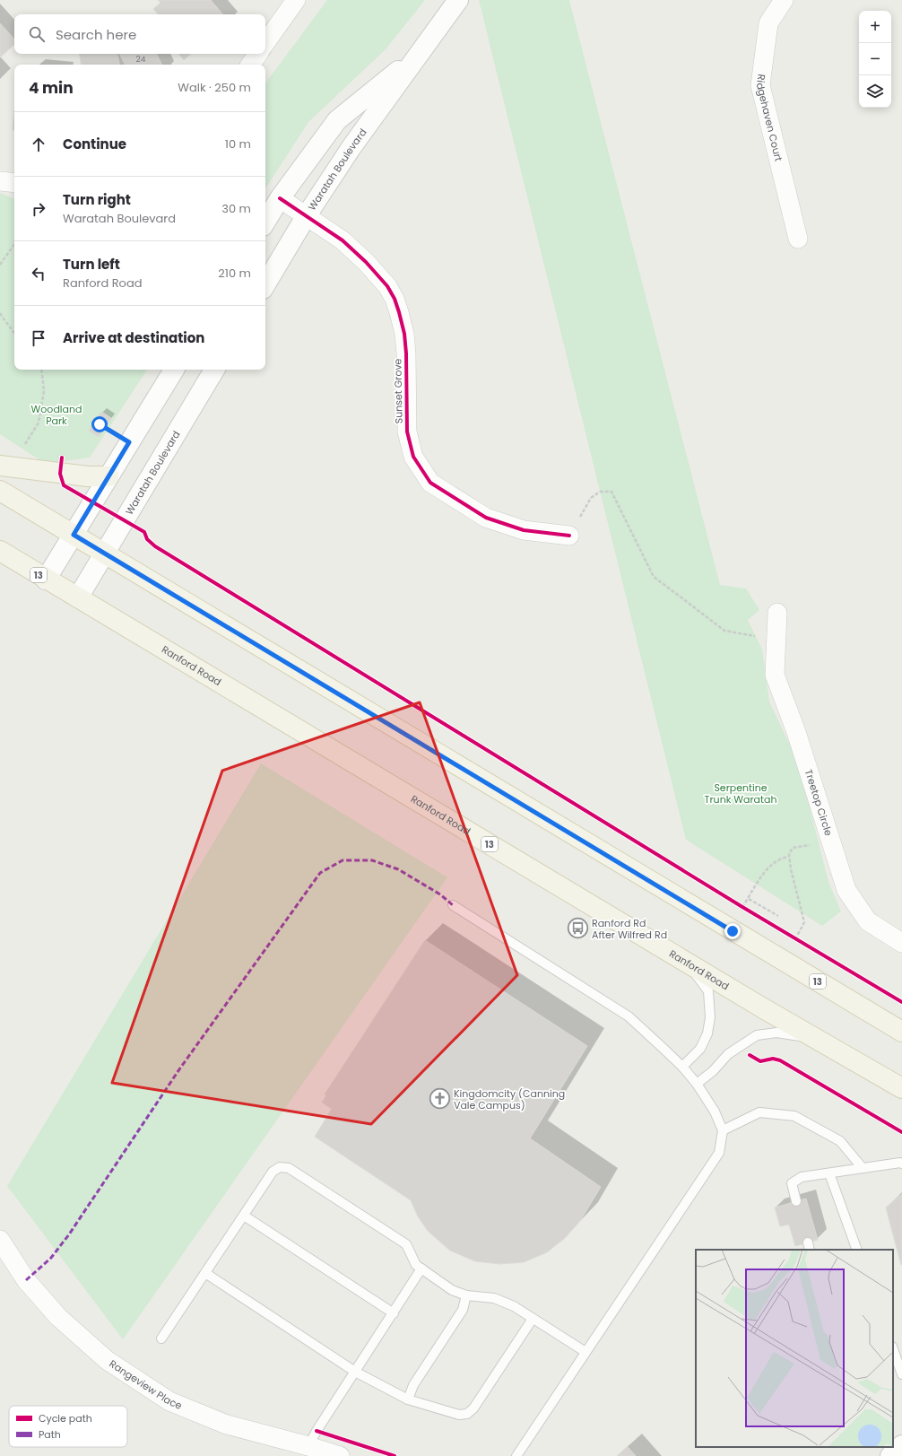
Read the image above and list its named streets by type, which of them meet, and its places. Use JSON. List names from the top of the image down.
{
  "streets": {
    "main road": ["13", "Ranford Road"],
    "street": [
      "Ridgehaven Court",
      "Waratah Boulevard",
      "Sunset Grove",
      "Treetop Circle",
      "Rangeview Place"
    ]
  },
  "crossings": [
    ["Waratah Boulevard", "Sunset Grove"],
    ["Waratah Boulevard", "13"],
    ["Waratah Boulevard", "Ranford Road"]
  ],
  "parks": ["Woodland Park", "Serpentine Trunk Waratah"],
  "places": {
    "bus stop": ["Ranford Rd After Wilfred Rd"],
    "church": ["Kingdomcity (Canning Vale Campus)"]
  },
  "house_numbers": ["24"],
  "legend": ["Cycle path", "Path"],
  "page": {
    "map_buttons": ["+", "−"],
    "search": "Search here",
    "heading": ["4 min", "Walk · 250 m"],
    "list": [
      ["Continue", "10 m"],
      ["Turn right", "Waratah Boulevard", "30 m"],
      ["Turn left", "Ranford Road", "210 m"],
      "Arrive at destination"
    ]
  }
}
